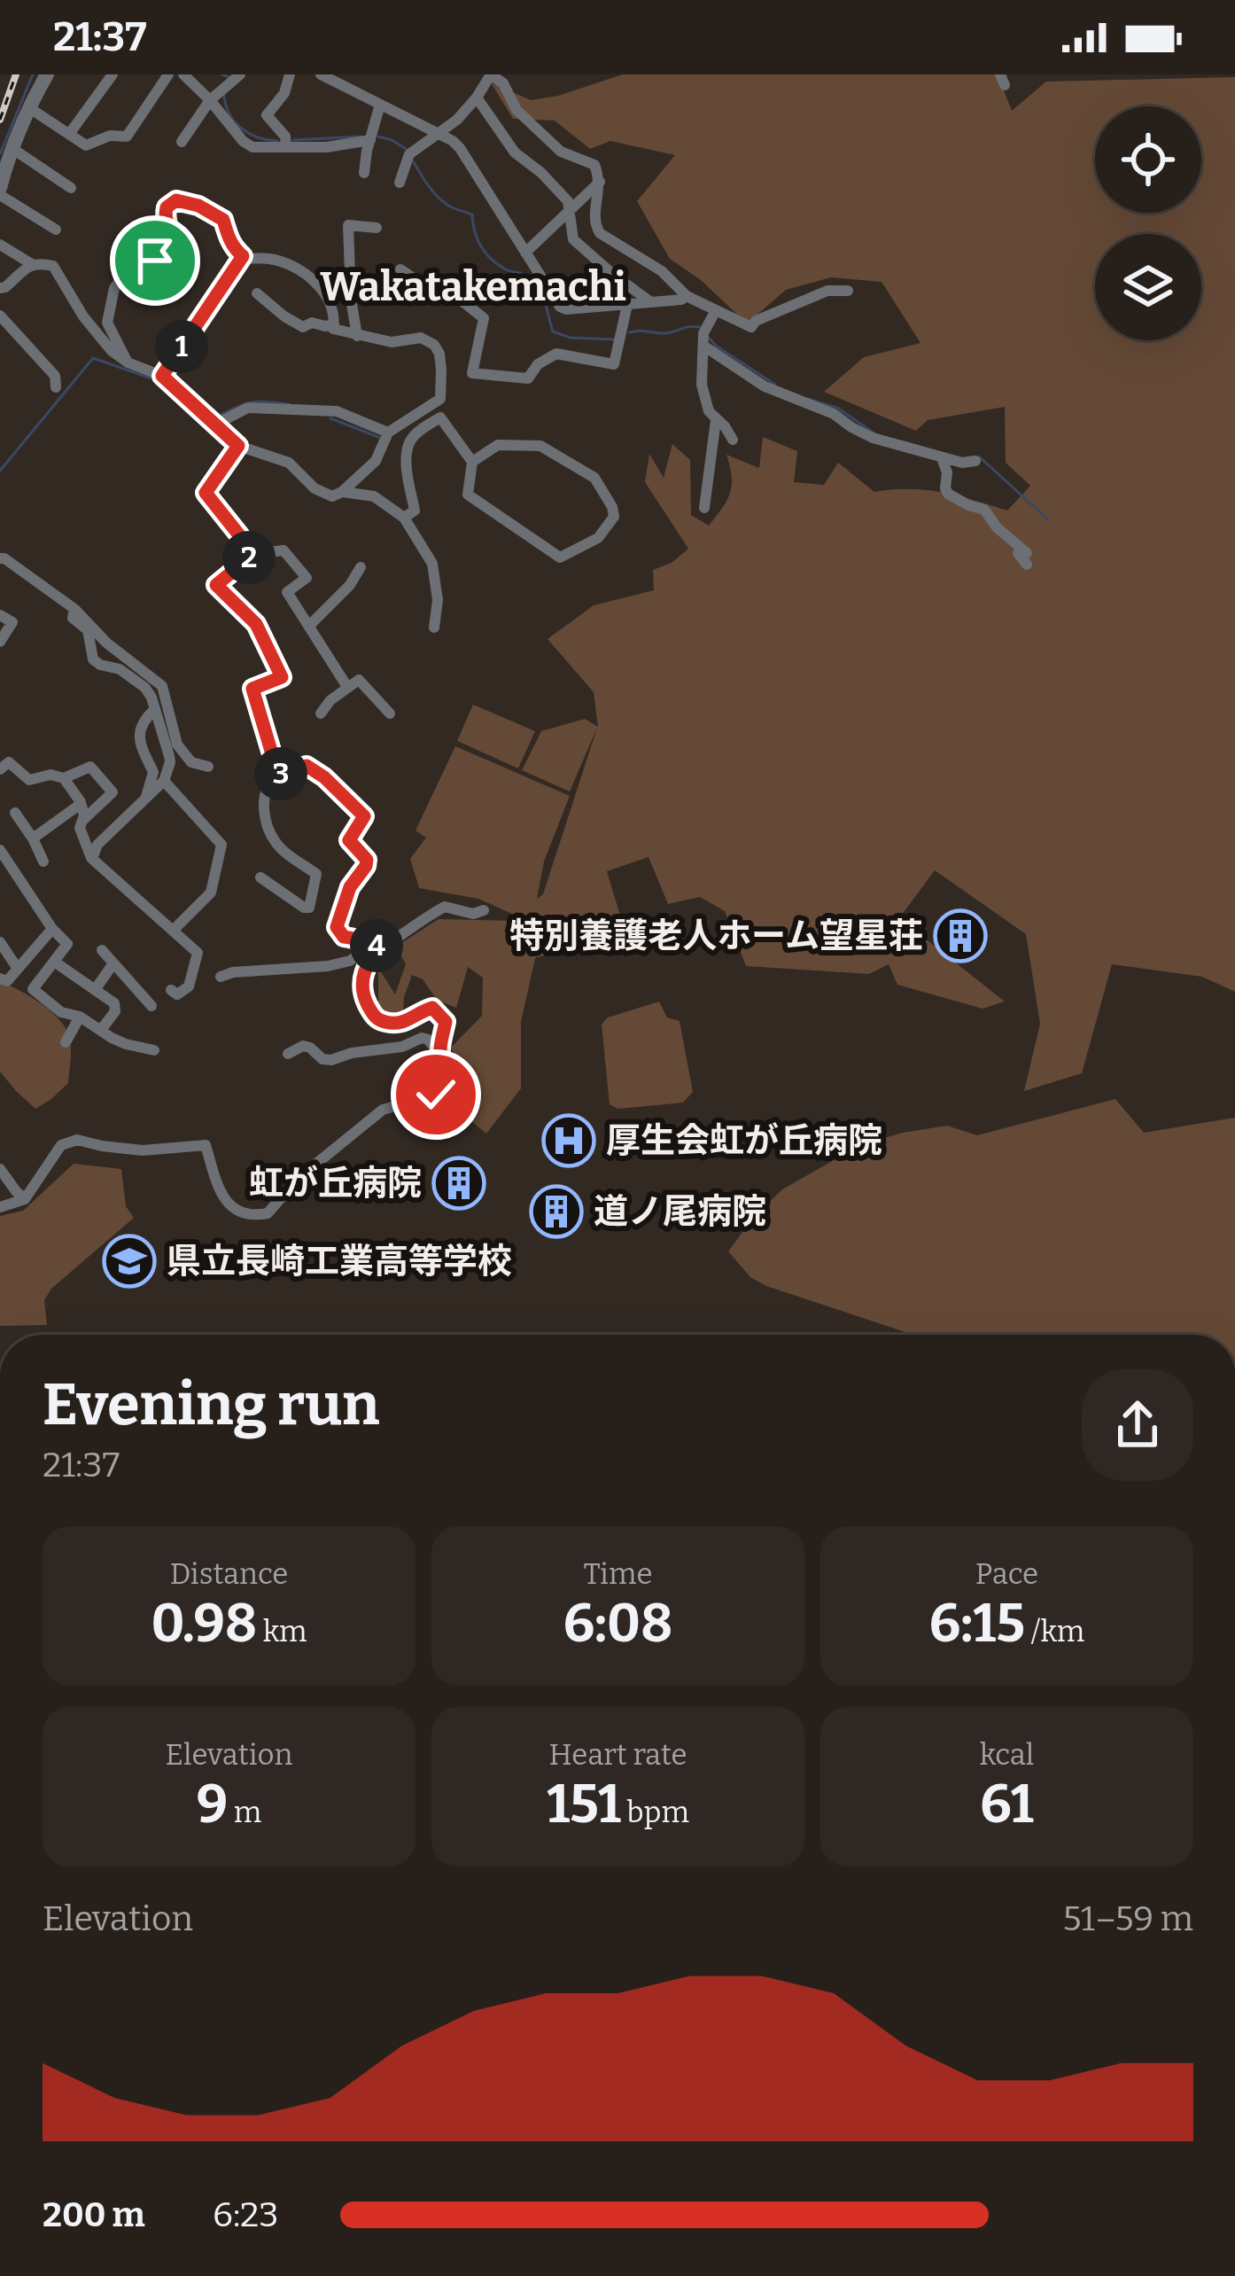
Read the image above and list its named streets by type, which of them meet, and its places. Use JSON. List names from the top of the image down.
{
  "districts": ["Wakatakemachi"],
  "places": {
    "building": ["特別養護老人ホーム望星荘", "虹が丘病院", "道ノ尾病院"],
    "hospital": ["厚生会虹が丘病院"],
    "school or university": ["県立長崎工業高等学校"]
  },
  "page": {
    "status": "21:37",
    "pins": [
      "1",
      "2",
      "3",
      "4"
    ],
    "heading": ["Evening run", "21:37"],
    "stats": [
      ["Distance", "0.98 km"],
      ["Time", "6:08"],
      ["Pace", "6:15 /km"],
      ["Elevation", "9 m"],
      ["Heart rate", "151 bpm"],
      ["kcal", "61"]
    ],
    "chart": ["Elevation", "51–59 m"],
    "list": [
      {
        "name": "200 m",
        "note": "6:23"
      }
    ]
  }
}
